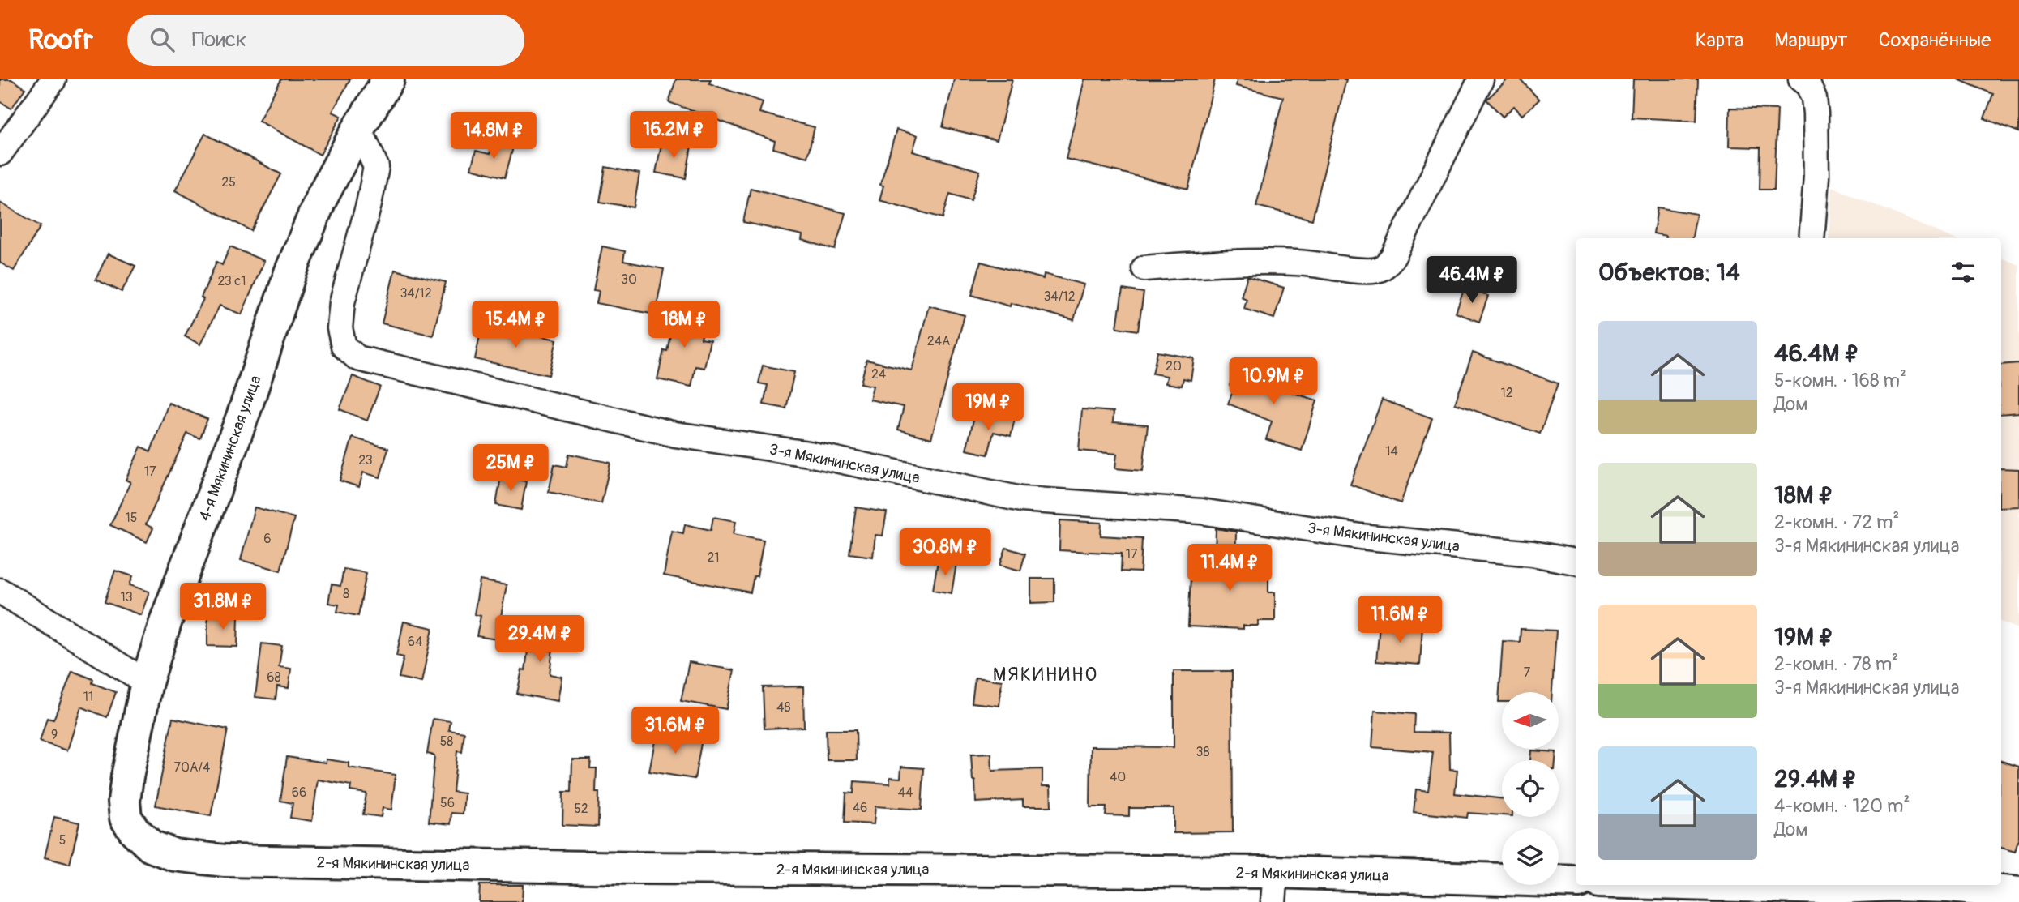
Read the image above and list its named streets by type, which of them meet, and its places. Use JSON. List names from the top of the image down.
{
  "streets": {
    "street": ["4-я Мякининская улица", "3-я Мякининская улица", "2-я Мякининская улица"]
  },
  "crossings": [
    ["4-я Мякининская улица", "3-я Мякининская улица"],
    ["4-я Мякининская улица", "2-я Мякининская улица"]
  ],
  "districts": ["МЯКИНИНО"],
  "house_numbers": [
    "25",
    "30",
    "23 с1",
    "34/12",
    "34/12",
    "24А",
    "20",
    "24",
    "12",
    "14",
    "23",
    "17",
    "15",
    "6",
    "17",
    "21",
    "8",
    "13",
    "64",
    "7",
    "68",
    "11",
    "48",
    "9",
    "58",
    "38",
    "70А/4",
    "40",
    "66",
    "44",
    "56",
    "46",
    "52",
    "5"
  ],
  "north": "left",
  "page": {
    "header": "Roofr",
    "search": "Поиск",
    "nav": ["Карта", "Маршрут", "Сохранённые"],
    "price": [
      "16.2M ₽",
      "14.8M ₽",
      "46.4M ₽",
      "15.4M ₽",
      "18M ₽",
      "10.9M ₽",
      "19M ₽",
      "25M ₽",
      "30.8M ₽",
      "11.4M ₽",
      "31.8M ₽",
      "11.6M ₽",
      "29.4M ₽",
      "31.6M ₽"
    ],
    "heading": "Объектов: 14",
    "list": [
      {
        "name": "46.4M ₽",
        "note": "5-комн. · 168 m² · Дом"
      },
      {
        "name": "18M ₽",
        "note": "2-комн. · 72 m² · 3-я Мякининская улица"
      },
      {
        "name": "19M ₽",
        "note": "2-комн. · 78 m² · 3-я Мякининская улица"
      },
      {
        "name": "29.4M ₽",
        "note": "4-комн. · 120 m² · Дом"
      }
    ]
  }
}
